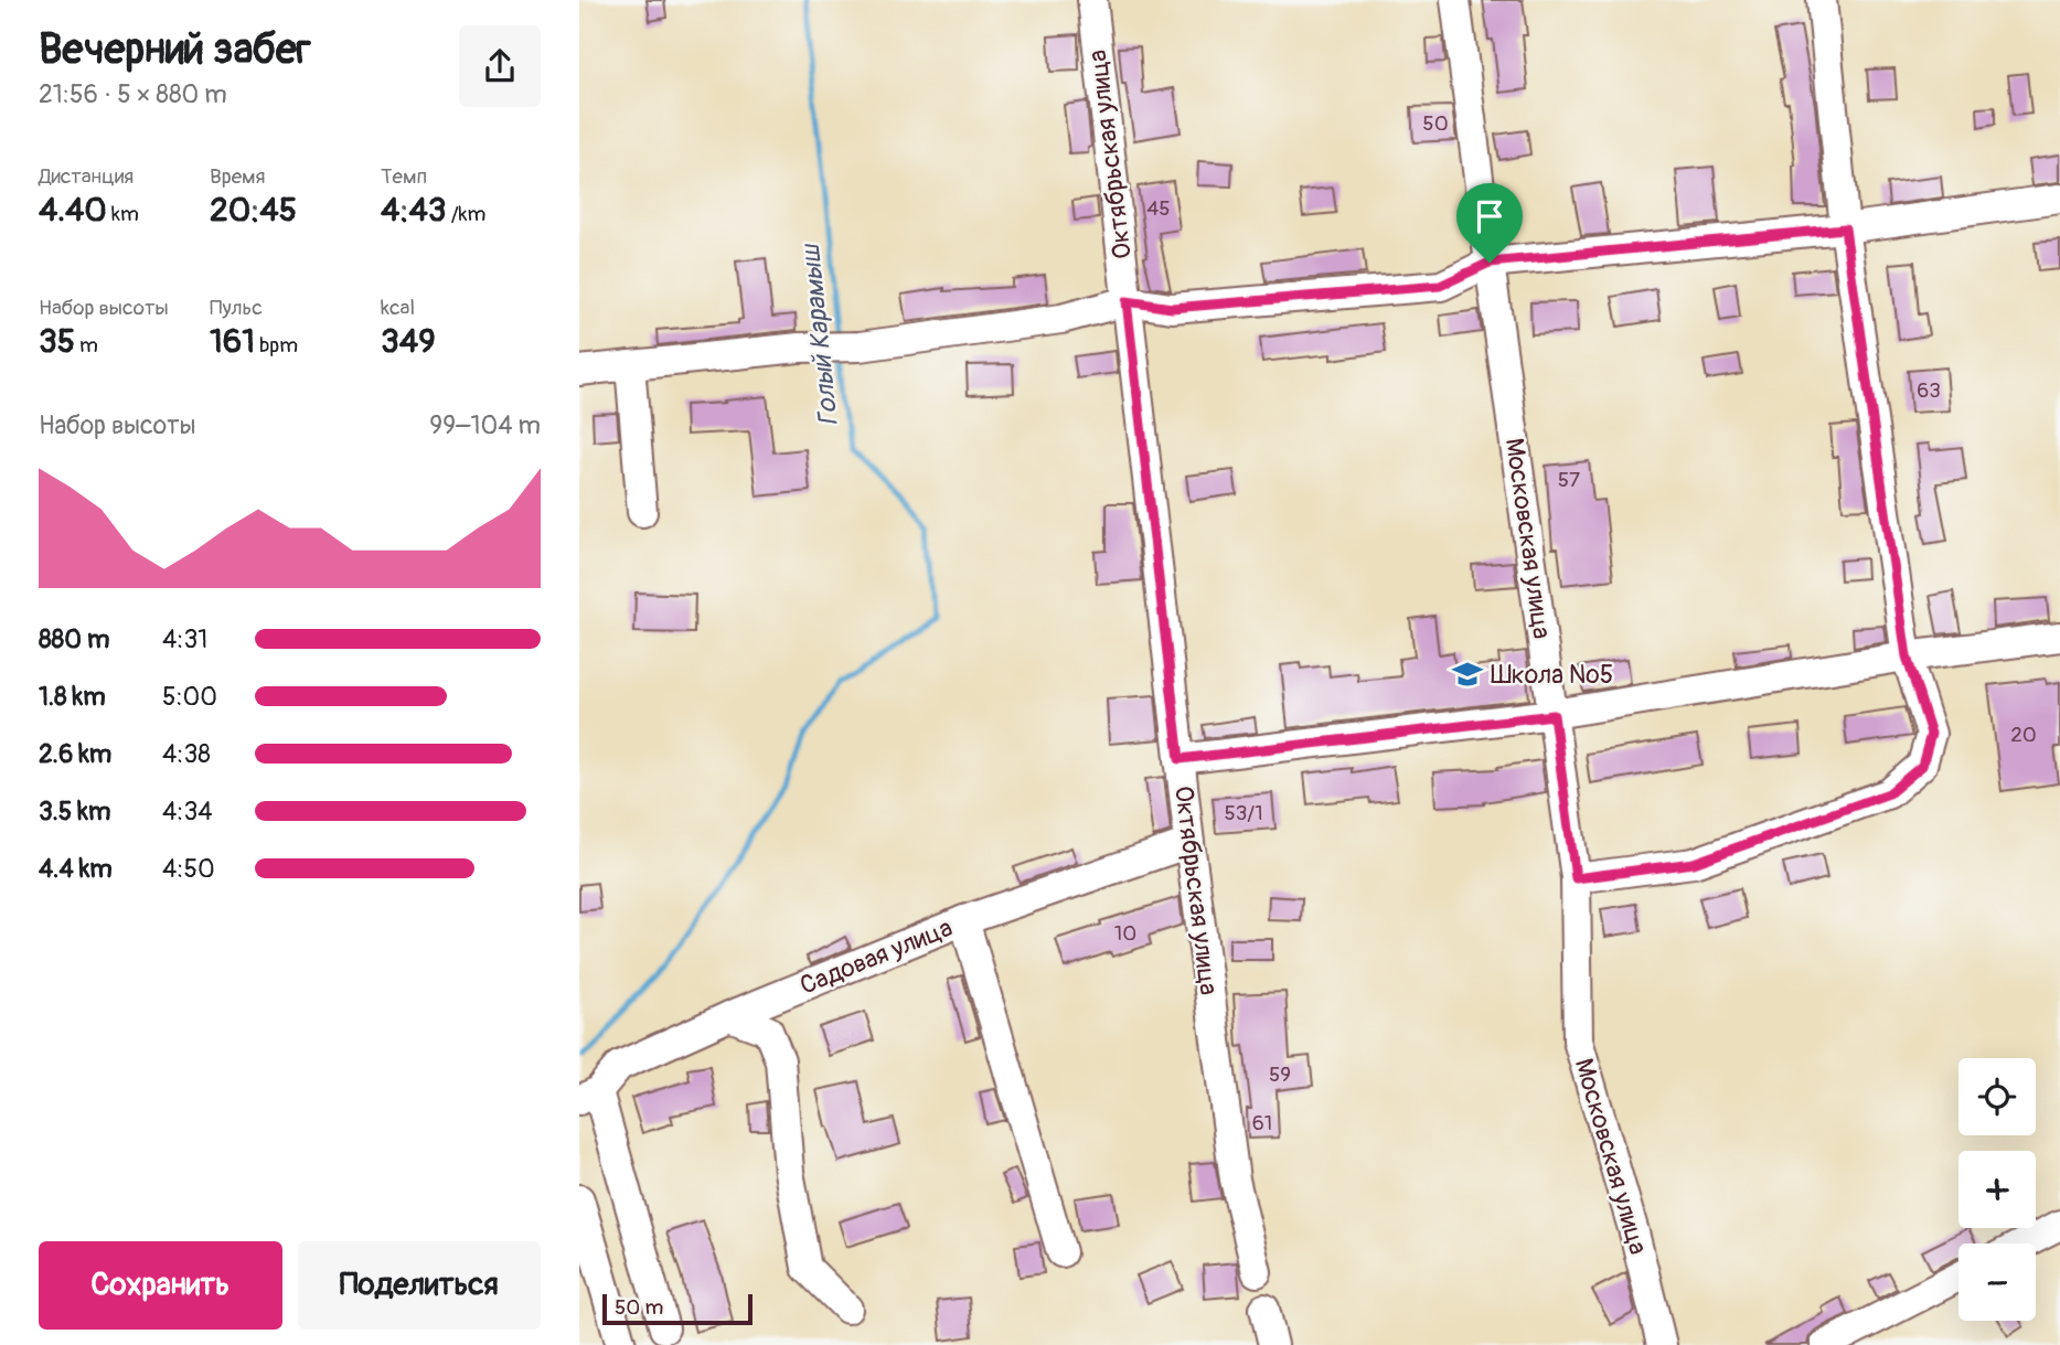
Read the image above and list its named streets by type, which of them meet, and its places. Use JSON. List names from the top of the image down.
{
  "streets": {
    "street": ["Октябрьская улица", "Московская улица", "Садовая улица"]
  },
  "crossings": [
    ["Октябрьская улица", "Садовая улица"]
  ],
  "water": ["Голый Карамыш"],
  "places": {
    "school or university": ["Школа №5"]
  },
  "house_numbers": [
    "50",
    "45",
    "63",
    "57",
    "20",
    "53/1",
    "10",
    "59",
    "61"
  ],
  "scale_bar": "50 m",
  "page": {
    "heading": ["Вечерний забег", "21:56 · 5 × 880 m"],
    "stats": [
      ["Дистанция", "4.40 km"],
      ["Время", "20:45"],
      ["Темп", "4:43 /km"],
      ["Набор высоты", "35 m"],
      ["Пульс", "161 bpm"],
      ["kcal", "349"]
    ],
    "chart": ["Набор высоты", "99–104 m"],
    "list": [
      {
        "name": "880 m",
        "note": "4:31"
      },
      {
        "name": "1.8 km",
        "note": "5:00"
      },
      {
        "name": "2.6 km",
        "note": "4:38"
      },
      {
        "name": "3.5 km",
        "note": "4:34"
      },
      {
        "name": "4.4 km",
        "note": "4:50"
      }
    ],
    "map_buttons": ["+", "−"],
    "buttons": ["Сохранить", "Поделиться"],
    "scale": "50 m"
  }
}
